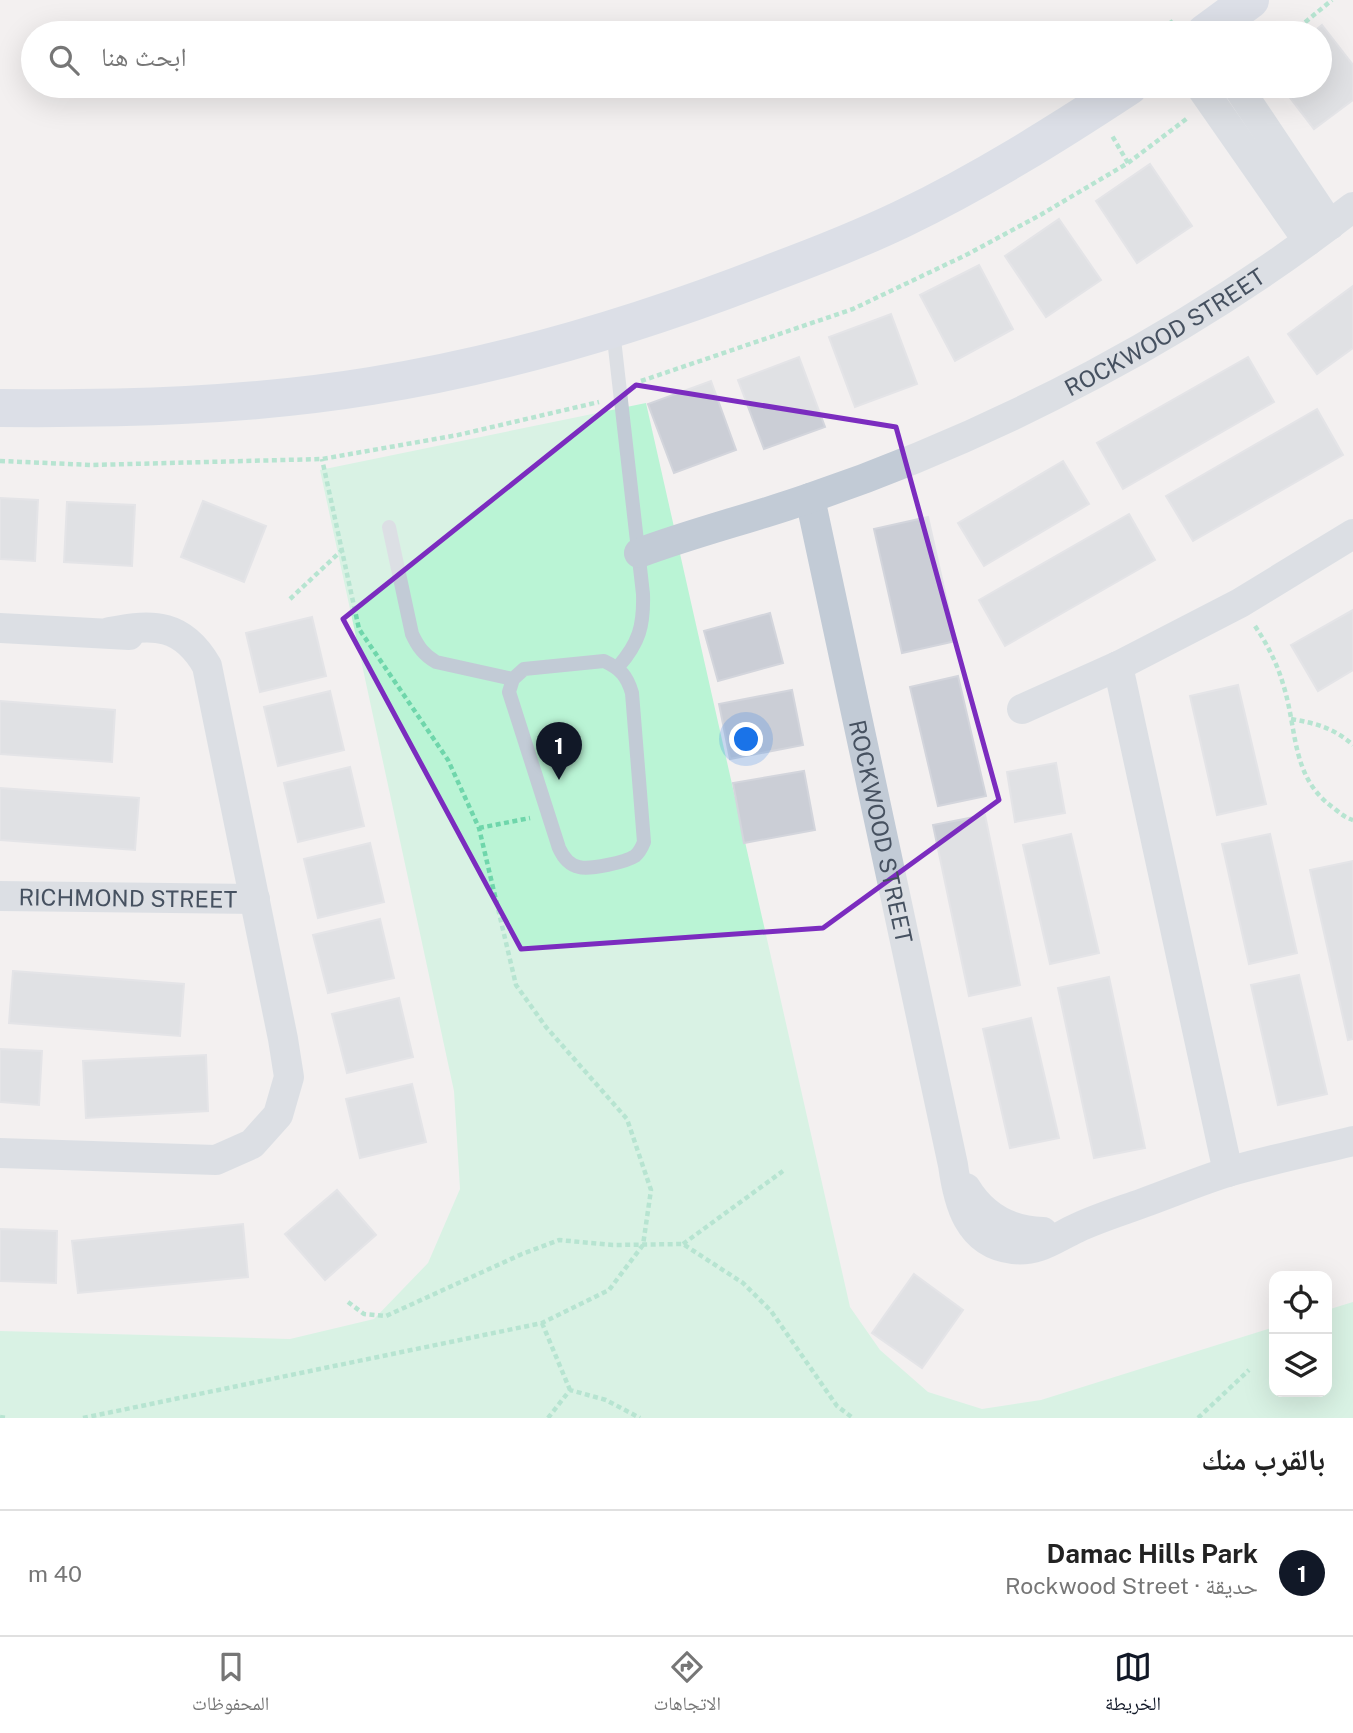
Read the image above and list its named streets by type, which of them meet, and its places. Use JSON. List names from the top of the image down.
{
  "streets": {
    "street": ["ROCKWOOD STREET", "RICHMOND STREET"]
  },
  "page": {
    "search": "ابحث هنا",
    "pins": "1",
    "heading": "بالقرب منك",
    "list": [
      {
        "mark": "1",
        "name": "Damac Hills Park",
        "note": "حديقة · Rockwood Street",
        "value": "40 m"
      }
    ],
    "nav": ["الخريطة", "الاتجاهات", "المحفوظات"]
  }
}
